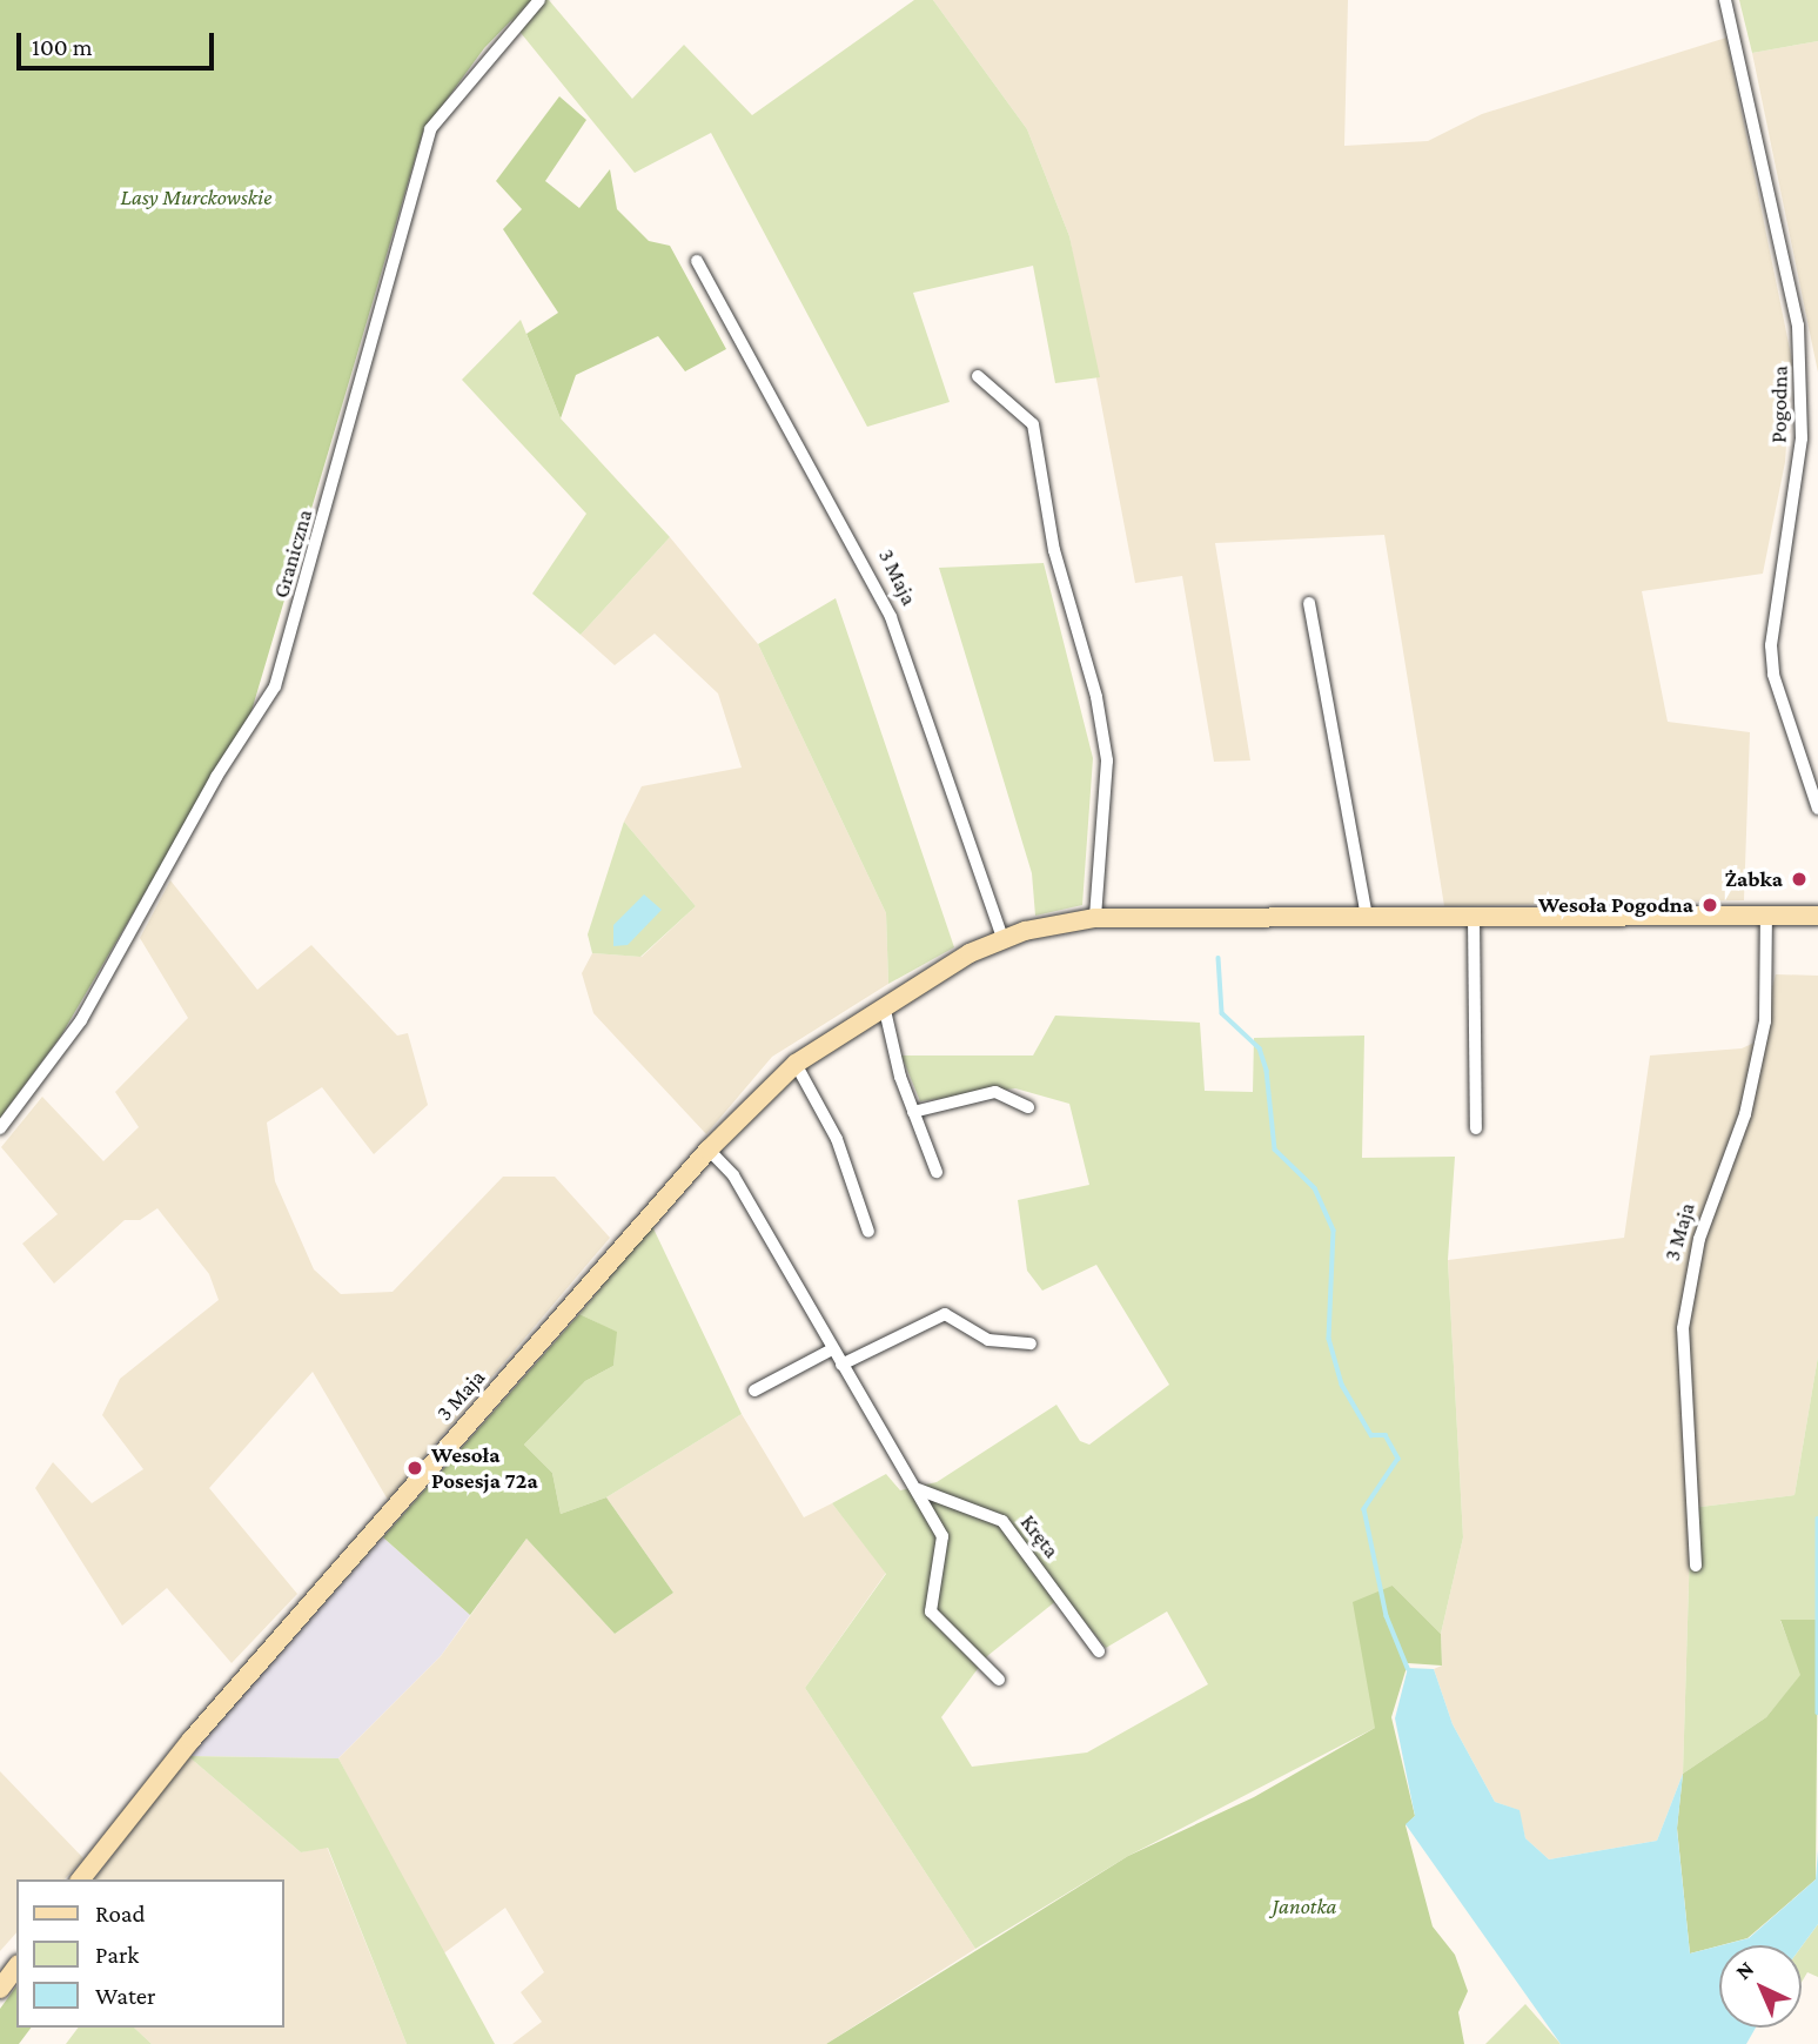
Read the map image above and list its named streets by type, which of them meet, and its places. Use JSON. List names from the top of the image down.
{
  "streets": {
    "street": [
      "Pogodna",
      "Graniczna",
      "3 Maja",
      "Kręta"
    ]
  },
  "parks": ["Lasy Murckowskie", "Janotka"],
  "places": ["Żabka", "Wesoła Pogodna", "Wesoła Posesja 72a"],
  "legend": ["Road", "Park", "Water"],
  "scale_bar": "100 m",
  "north": "top left"
}
